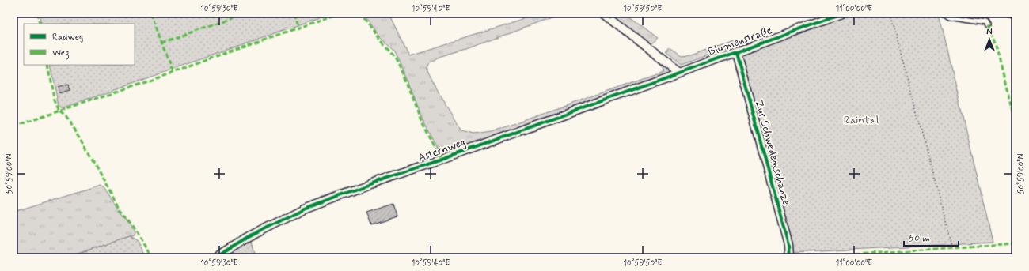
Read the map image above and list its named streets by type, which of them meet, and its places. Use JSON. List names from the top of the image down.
{
  "streets": {
    "street": ["Blumenstraße", "Asternweg", "Zur Schwedenschanze"]
  },
  "crossings": [
    ["Blumenstraße", "Asternweg"],
    ["Blumenstraße", "Zur Schwedenschanze"]
  ],
  "parks": ["Raintal"],
  "legend": ["Radweg", "Weg"],
  "scale_bar": "50 m",
  "north": "top",
  "coordinates": [
    "10°59'30\"E",
    "10°59'40\"E",
    "10°59'50\"E",
    "11°00'00\"E",
    "50°59'00\"N"
  ]
}
